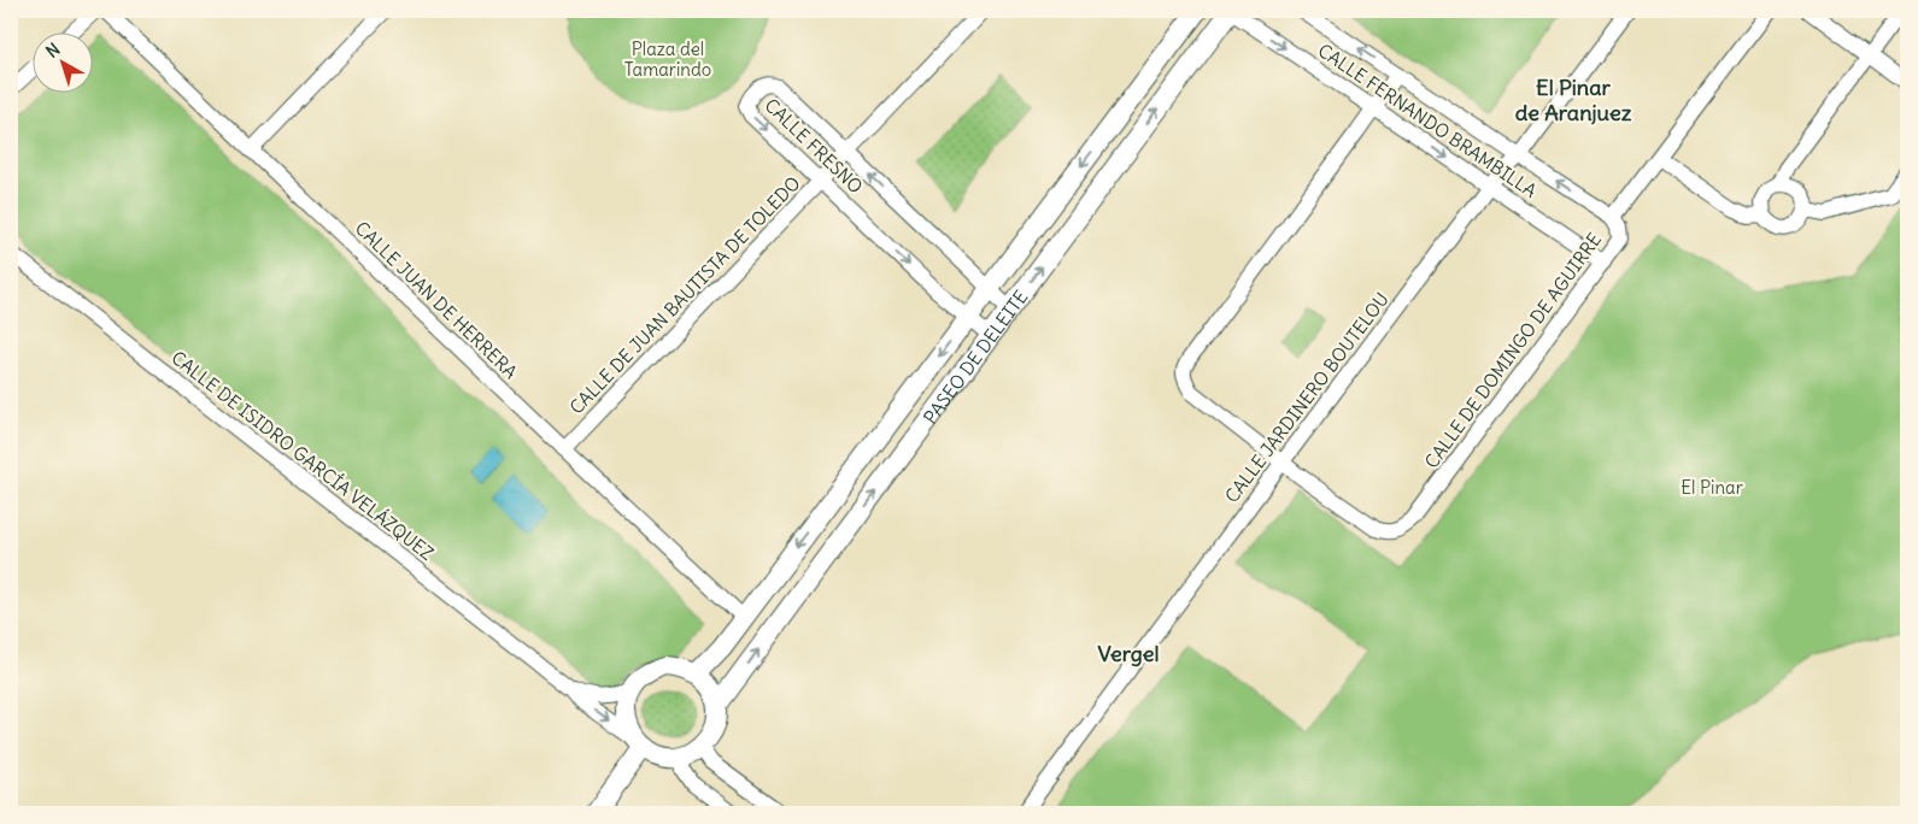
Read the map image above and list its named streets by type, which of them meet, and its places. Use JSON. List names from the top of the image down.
{
  "streets": {
    "main road": ["PASEO DE DELEITE"],
    "street": [
      "CALLE FERNANDO BRAMBILLA",
      "CALLE FRESNO",
      "CALLE DE JUAN BAUTISTA DE TOLEDO",
      "CALLE JUAN DE HERRERA",
      "CALLE DE DOMINGO DE AGUIRRE",
      "CALLE JARDINERO BOUTELOU",
      "CALLE DE ISIDRO GARCÍA VELÁZQUEZ"
    ]
  },
  "crossings": [
    ["CALLE FERNANDO BRAMBILLA", "CALLE DE DOMINGO DE AGUIRRE"],
    ["CALLE FERNANDO BRAMBILLA", "PASEO DE DELEITE"],
    ["CALLE FERNANDO BRAMBILLA", "CALLE JARDINERO BOUTELOU"],
    ["CALLE FRESNO", "CALLE DE JUAN BAUTISTA DE TOLEDO"],
    ["CALLE FRESNO", "PASEO DE DELEITE"],
    ["CALLE DE JUAN BAUTISTA DE TOLEDO", "CALLE JUAN DE HERRERA"],
    ["CALLE JUAN DE HERRERA", "PASEO DE DELEITE"],
    ["CALLE DE DOMINGO DE AGUIRRE", "CALLE JARDINERO BOUTELOU"],
    ["PASEO DE DELEITE", "CALLE DE ISIDRO GARCÍA VELÁZQUEZ"]
  ],
  "districts": ["El Pinar de Aranjuez", "Vergel"],
  "parks": ["Plaza del Tamarindo", "El Pinar"],
  "north": "top left"
}
